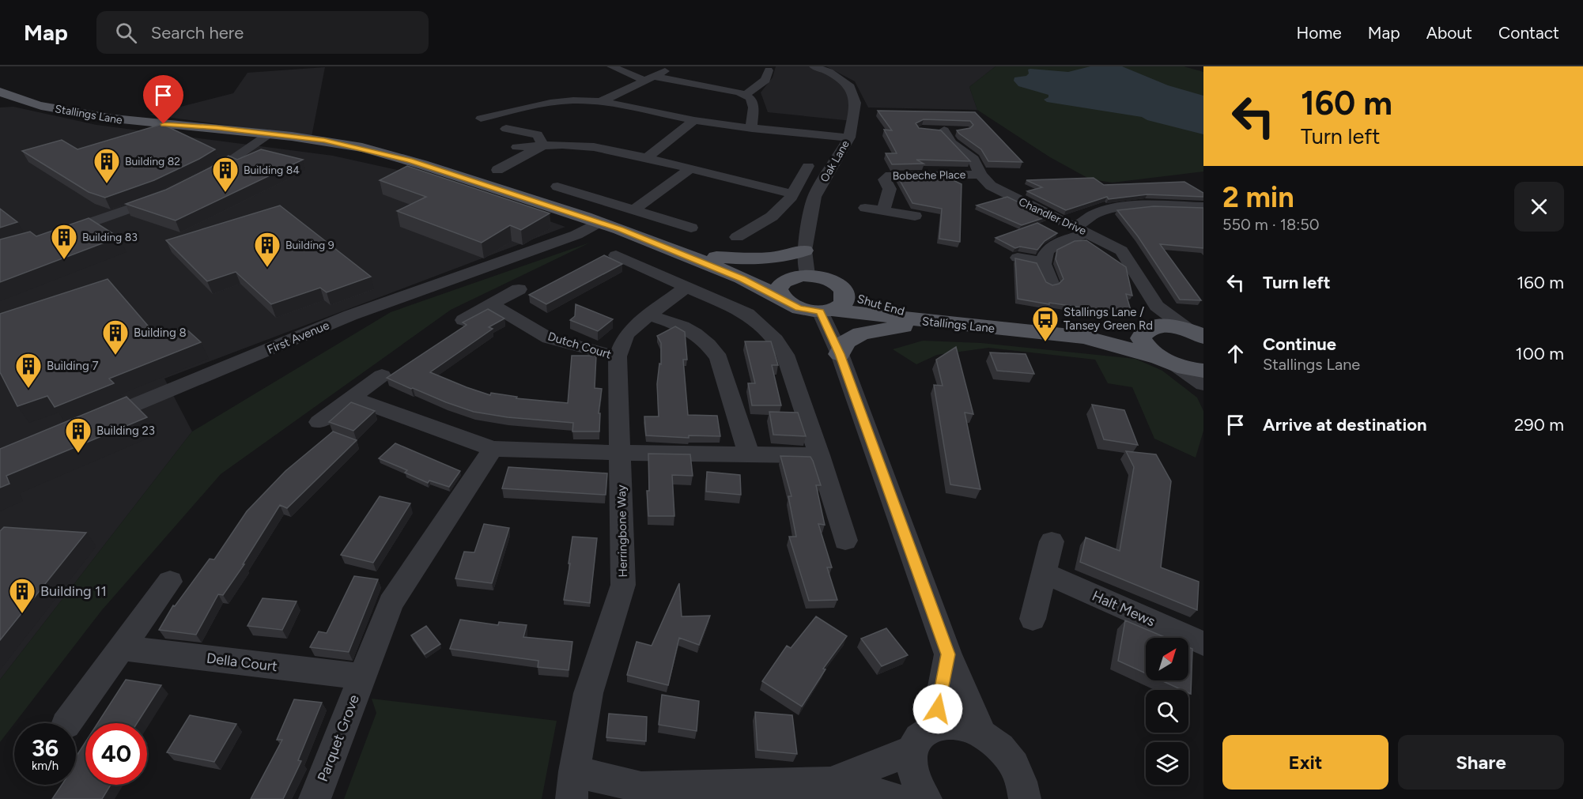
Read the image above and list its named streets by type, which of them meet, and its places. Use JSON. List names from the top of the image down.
{
  "streets": {
    "main road": ["Stallings Lane"],
    "street": [
      "Oak Lane",
      "Bobeche Place",
      "Chandler Drive",
      "First Avenue",
      "Dutch Court",
      "Herringbone Way",
      "Halt Mews",
      "Della Court",
      "Parquet Grove"
    ]
  },
  "crossings": [
    ["Stallings Lane", "Chandler Drive"],
    ["Stallings Lane", "First Avenue"],
    ["Bobeche Place", "Chandler Drive"],
    ["Dutch Court", "Herringbone Way"],
    ["Della Court", "Parquet Grove"]
  ],
  "places": {
    "building": [
      "Building 82",
      "Building 84",
      "Building 83",
      "Building 9",
      "Building 8",
      "Building 7",
      "Building 23",
      "Building 11"
    ],
    "bus stop": ["Stallings Lane / Tansey Green Rd"]
  },
  "north": "top right",
  "page": {
    "header": "Map",
    "search": "Search here",
    "nav": [
      "Home",
      "Map",
      "About",
      "Contact"
    ],
    "turn": ["160 m", "Turn left"],
    "heading": ["2 min", "550 m · 18:50"],
    "list": [
      {
        "name": "Turn left",
        "value": "160 m"
      },
      {
        "name": "Continue",
        "note": "Stallings Lane",
        "value": "100 m"
      },
      {
        "name": "Arrive at destination",
        "value": "290 m"
      }
    ],
    "speed": "36 km/h",
    "limit": "40",
    "buttons": ["Exit", "Share"]
  }
}
